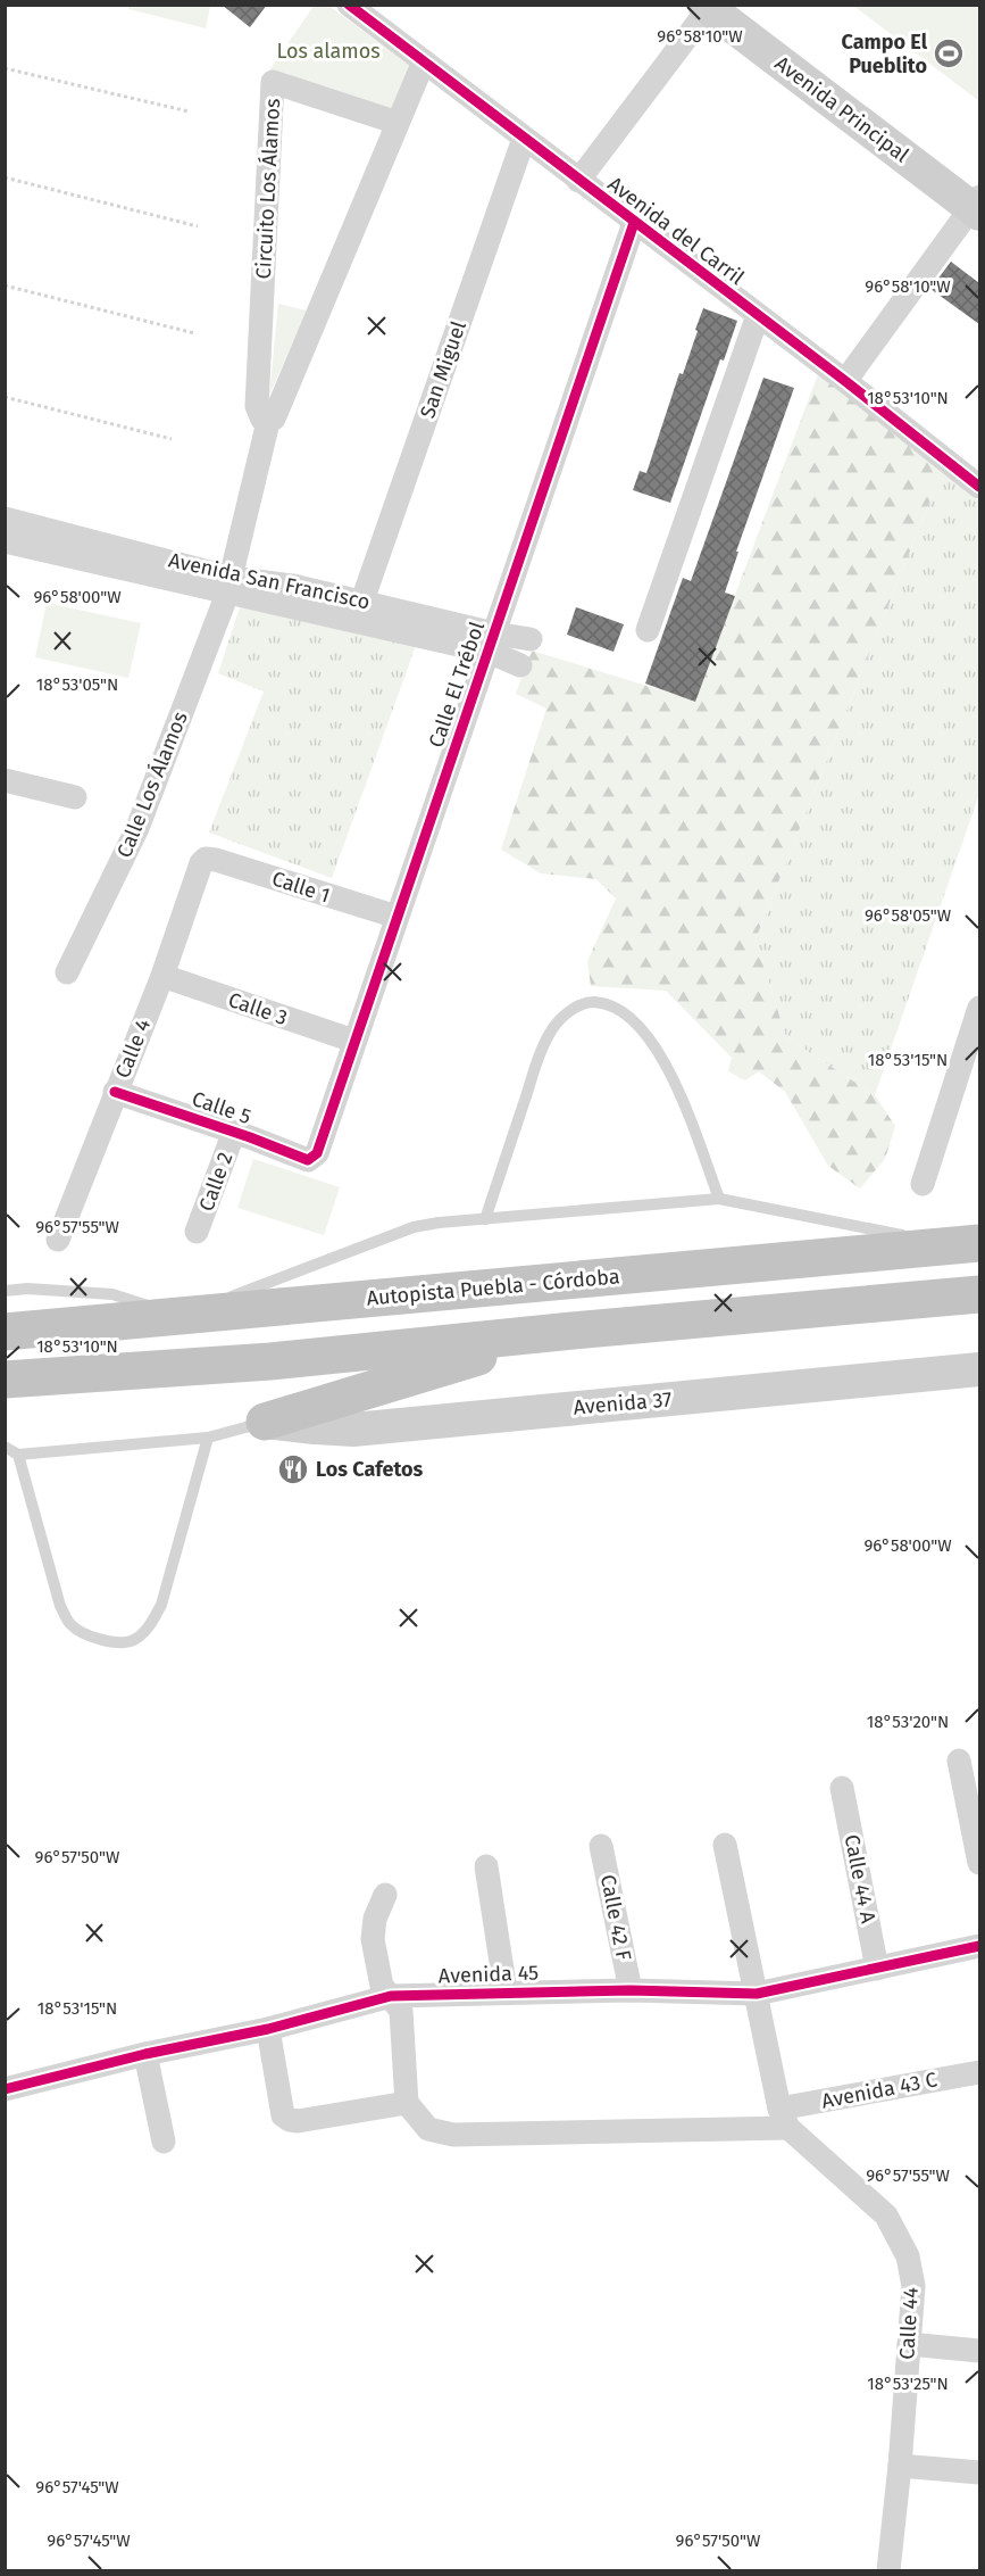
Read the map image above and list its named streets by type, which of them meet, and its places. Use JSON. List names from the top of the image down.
{
  "streets": {
    "highway": ["Autopista Puebla - Córdoba"],
    "street": [
      "Avenida Principal",
      "Circuito Los Álamos",
      "Avenida del Carril",
      "San Miguel",
      "Avenida San Francisco",
      "Calle El Trébol",
      "Calle Los Álamos",
      "Calle 1",
      "Calle 3",
      "Calle 4",
      "Calle 5",
      "Calle 2",
      "Avenida 37",
      "Calle 44 A",
      "Calle 42 F",
      "Avenida 45",
      "Avenida 43 C",
      "Calle 44"
    ]
  },
  "crossings": [
    ["Avenida del Carril", "San Miguel"],
    ["Avenida del Carril", "Calle El Trébol"],
    ["San Miguel", "Avenida San Francisco"],
    ["Avenida San Francisco", "Calle El Trébol"],
    ["Avenida San Francisco", "Calle Los Álamos"],
    ["Calle El Trébol", "Calle 1"],
    ["Calle El Trébol", "Calle 3"],
    ["Calle El Trébol", "Calle 5"],
    ["Calle 1", "Calle 4"],
    ["Calle 3", "Calle 4"],
    ["Calle 4", "Calle 5"],
    ["Calle 5", "Calle 2"],
    ["Calle 44 A", "Avenida 45"],
    ["Calle 42 F", "Avenida 45"],
    ["Avenida 43 C", "Calle 44"]
  ],
  "parks": ["Los alamos"],
  "places": {
    "sports": ["Campo El Pueblito"],
    "restaurant": ["Los Cafetos"]
  },
  "coordinates": [
    "96°58'10\"W",
    "18°53'10\"N",
    "96°58'00\"W",
    "18°53'05\"N",
    "96°58'05\"W",
    "18°53'15\"N",
    "96°57'55\"W",
    "18°53'20\"N",
    "96°57'50\"W",
    "18°53'25\"N",
    "96°57'45\"W"
  ]
}
